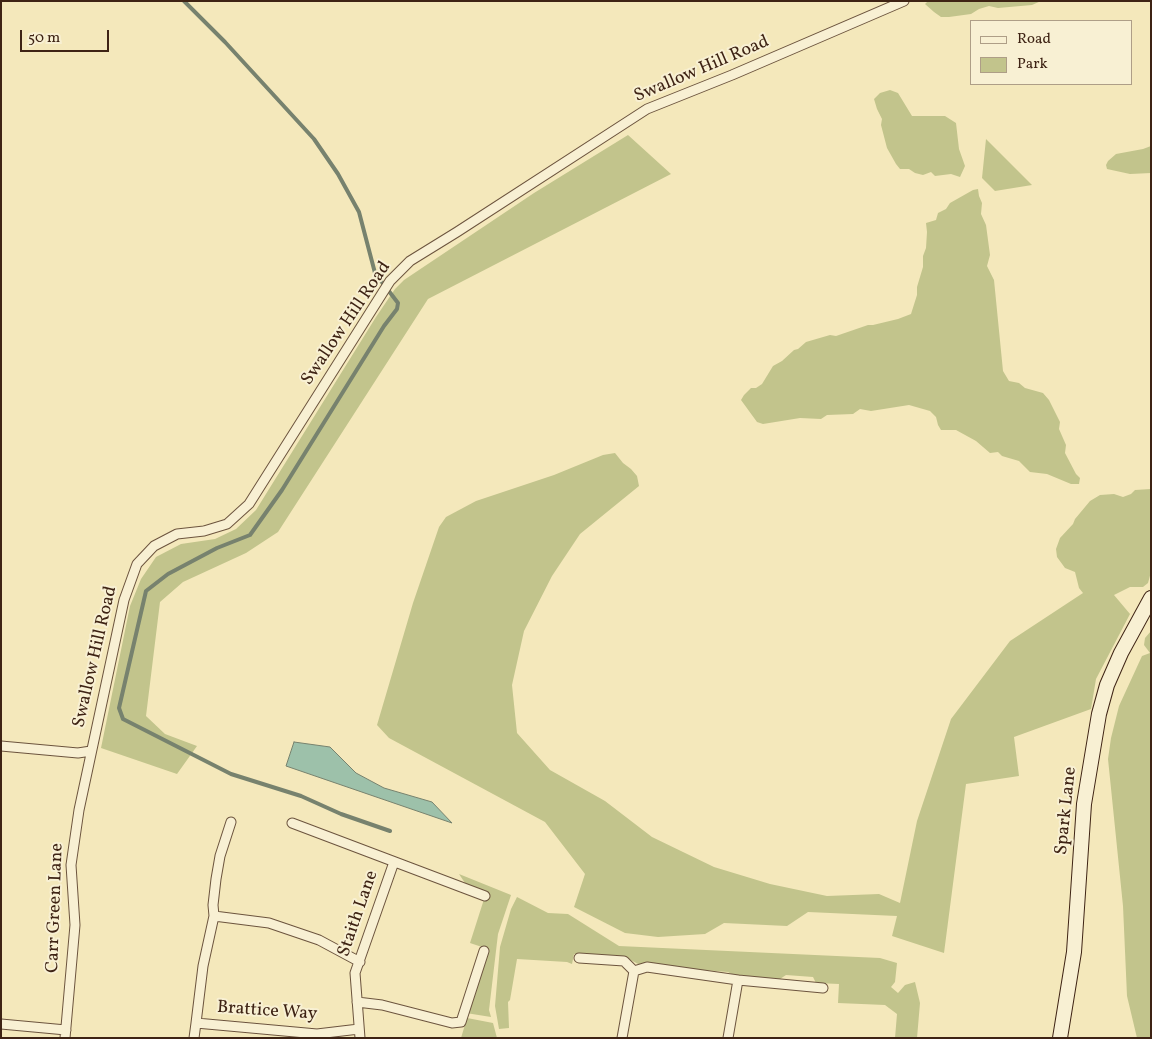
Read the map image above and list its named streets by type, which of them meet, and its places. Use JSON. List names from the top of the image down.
{
  "streets": {
    "main road": ["Spark Lane"],
    "street": [
      "Swallow Hill Road",
      "Carr Green Lane",
      "Staith Lane",
      "Brattice Way"
    ]
  },
  "crossings": [
    ["Swallow Hill Road", "Carr Green Lane"],
    ["Staith Lane", "Brattice Way"]
  ],
  "legend": ["Road", "Park"],
  "scale_bar": "50 m"
}
